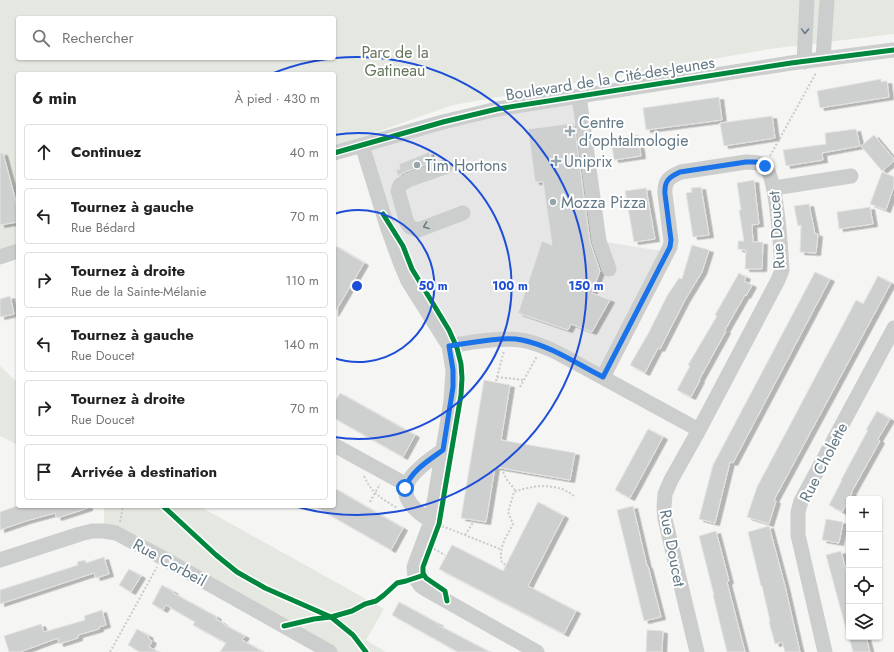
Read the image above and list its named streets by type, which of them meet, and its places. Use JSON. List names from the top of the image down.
{
  "streets": {
    "street": [
      "Boulevard de la Cité-des-Jeunes",
      "Rue Doucet",
      "Rue Cholette",
      "Rue Corbeil"
    ]
  },
  "parks": ["Parc de la Gatineau"],
  "places": {
    "health": ["Centre d'ophtalmologie", "Uniprix"],
    "other": ["Tim Hortons", "Mozza Pizza"]
  },
  "page": {
    "search": "Rechercher",
    "heading": ["6 min", "À pied · 430 m"],
    "list": [
      ["Continuez", "40 m"],
      ["Tournez à gauche", "Rue Bédard", "70 m"],
      ["Tournez à droite", "Rue de la Sainte-Mélanie", "110 m"],
      ["Tournez à gauche", "Rue Doucet", "140 m"],
      ["Tournez à droite", "Rue Doucet", "70 m"],
      "Arrivée à destination"
    ],
    "map_buttons": ["+", "−"]
  },
  "rings": ["50 m", "100 m", "150 m"]
}
